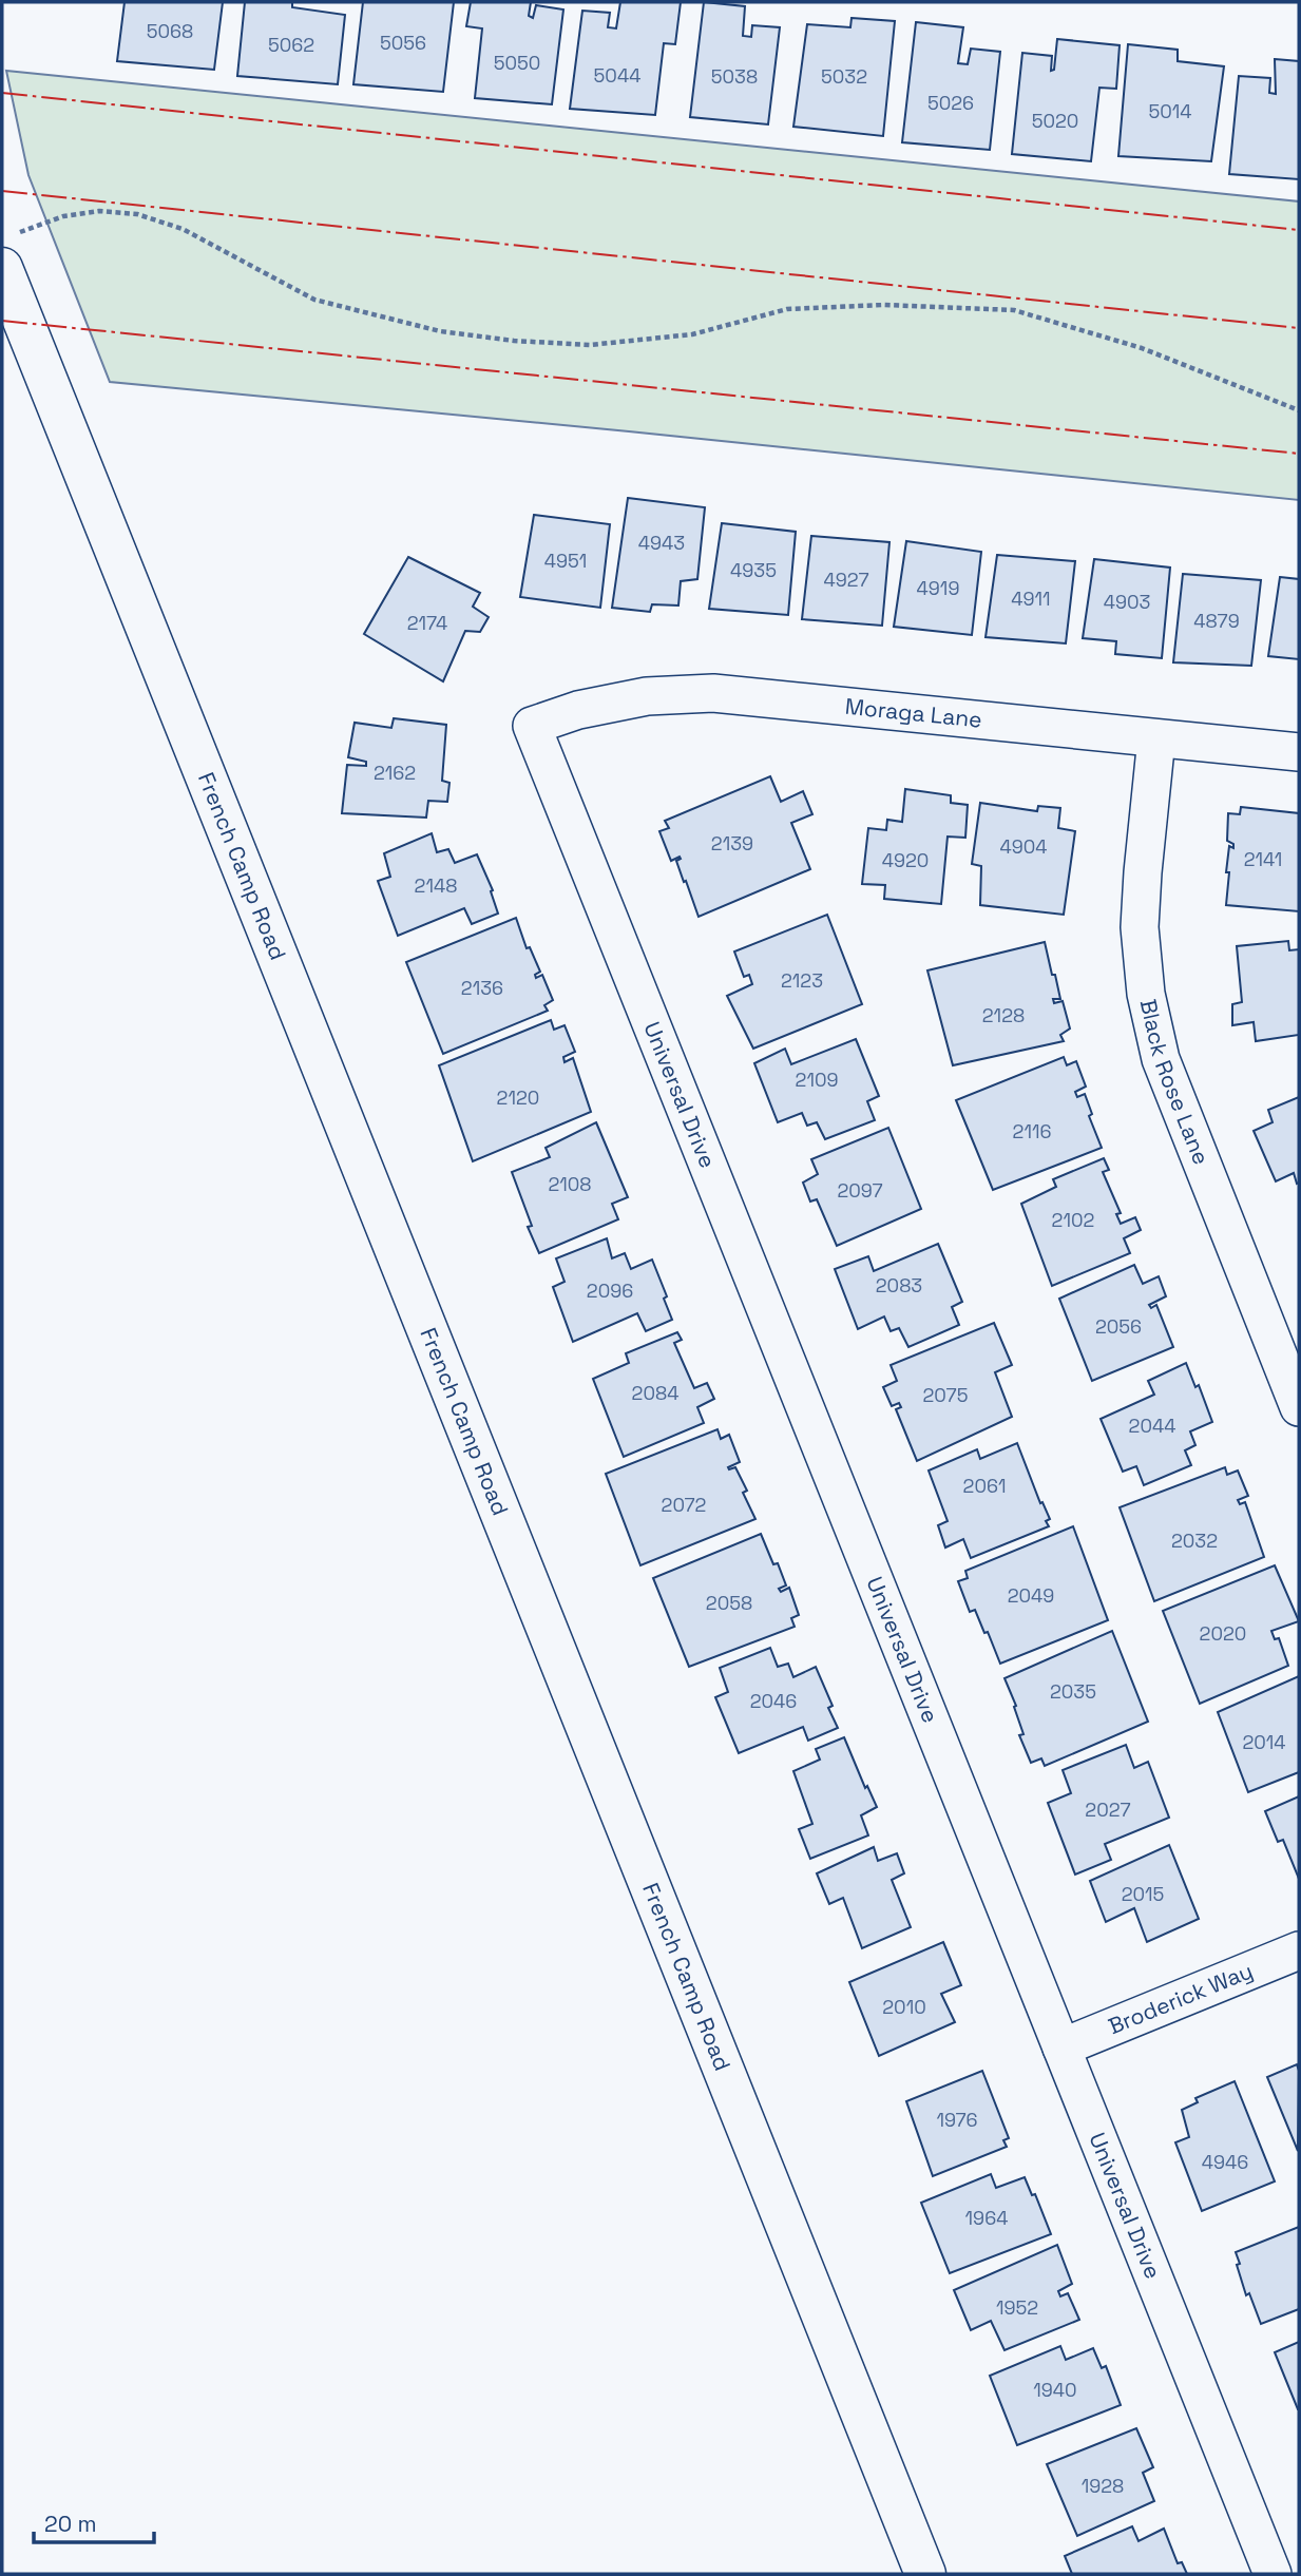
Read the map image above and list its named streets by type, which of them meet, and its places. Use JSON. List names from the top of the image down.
{
  "streets": {
    "street": [
      "Moraga Lane",
      "French Camp Road",
      "Black Rose Lane",
      "Universal Drive",
      "Broderick Way"
    ]
  },
  "crossings": [
    ["Moraga Lane", "Black Rose Lane"],
    ["Moraga Lane", "Universal Drive"],
    ["Universal Drive", "Broderick Way"]
  ],
  "house_numbers": [
    "5068",
    "5056",
    "5062",
    "5050",
    "5044",
    "5038",
    "5032",
    "5026",
    "5014",
    "5020",
    "4943",
    "4951",
    "4935",
    "4927",
    "4919",
    "4911",
    "4903",
    "4879",
    "2174",
    "2162",
    "2139",
    "4904",
    "2141",
    "4920",
    "2148",
    "2123",
    "2136",
    "2128",
    "2109",
    "2120",
    "2116",
    "2108",
    "2097",
    "2102",
    "2083",
    "2096",
    "2056",
    "2084",
    "2075",
    "2044",
    "2061",
    "2072",
    "2032",
    "2049",
    "2058",
    "2020",
    "2035",
    "2046",
    "2014",
    "2027",
    "2015",
    "2010",
    "1976",
    "4946",
    "1964",
    "1952",
    "1940",
    "1928"
  ],
  "scale_bar": "20 m"
}
